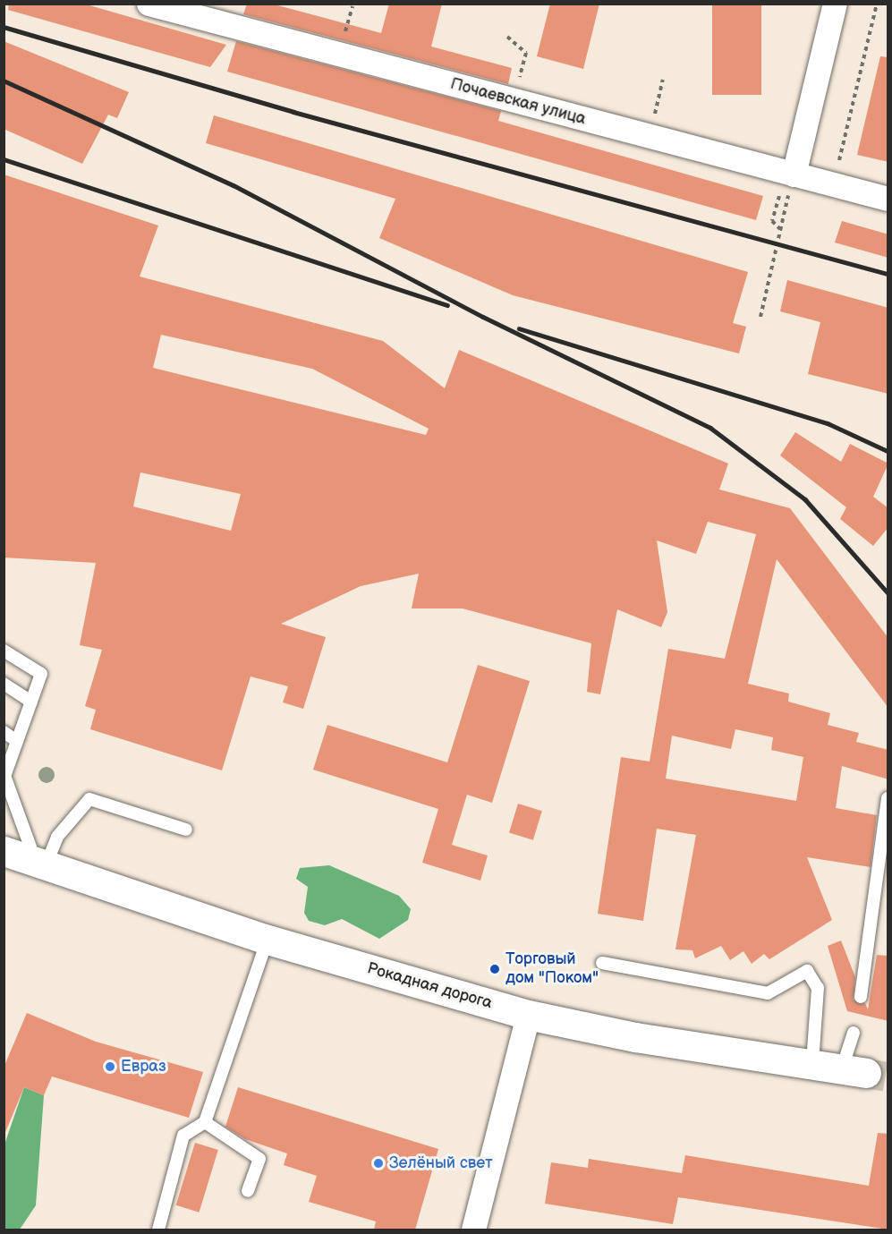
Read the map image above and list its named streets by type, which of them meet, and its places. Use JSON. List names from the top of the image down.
{
  "streets": {
    "main road": ["Рокадная дорога"],
    "street": ["Почаевская улица"]
  },
  "places": ["Торговый дом \"Поком\"", "Евраз", "Зелёный свет"]
}
